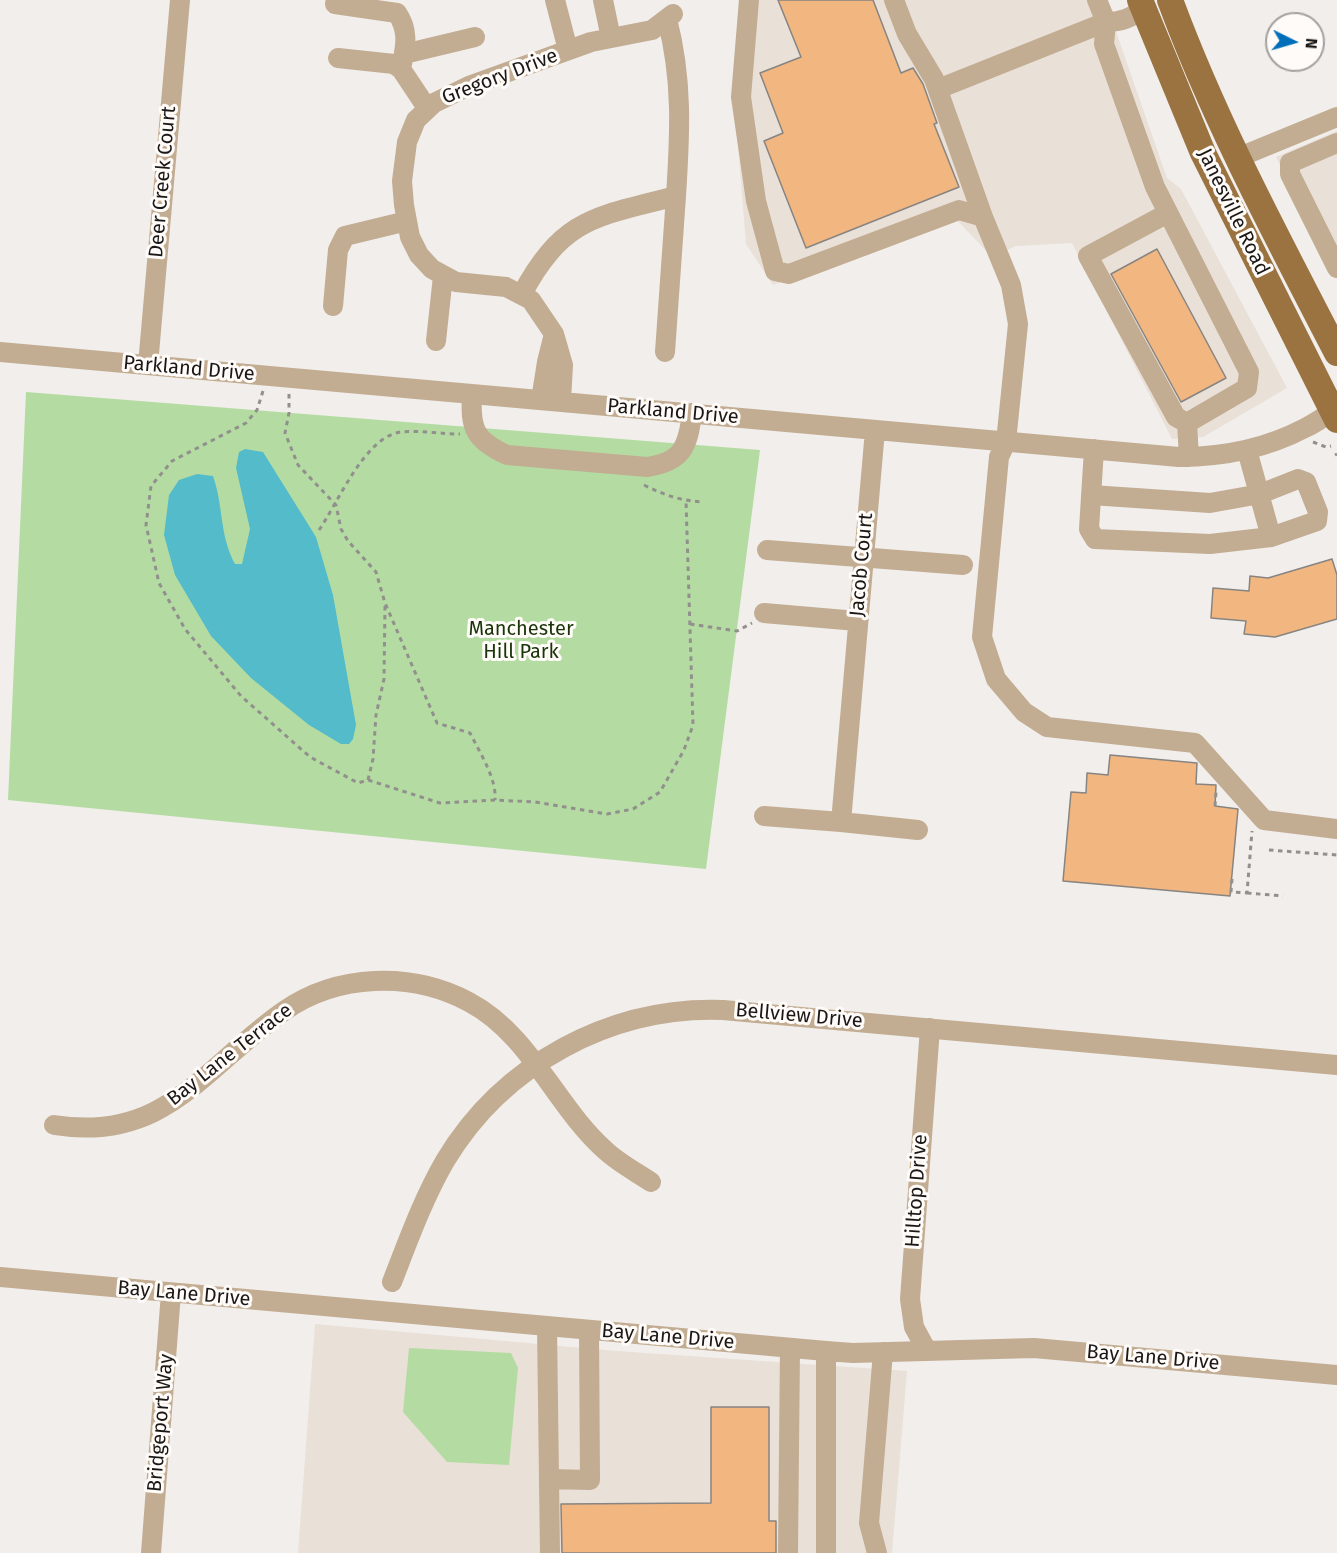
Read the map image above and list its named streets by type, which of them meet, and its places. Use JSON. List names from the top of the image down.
{
  "streets": {
    "main road": ["Janesville Road"],
    "street": [
      "Gregory Drive",
      "Deer Creek Court",
      "Parkland Drive",
      "Jacob Court",
      "Bellview Drive",
      "Bay Lane Terrace",
      "Hilltop Drive",
      "Bay Lane Drive",
      "Bridgeport Way"
    ]
  },
  "crossings": [
    ["Deer Creek Court", "Parkland Drive"],
    ["Janesville Road", "Parkland Drive"],
    ["Parkland Drive", "Jacob Court"],
    ["Bellview Drive", "Bay Lane Terrace"],
    ["Bellview Drive", "Hilltop Drive"],
    ["Hilltop Drive", "Bay Lane Drive"],
    ["Bay Lane Drive", "Bridgeport Way"]
  ],
  "parks": ["Manchester Hill Park"],
  "north": "right"
}
